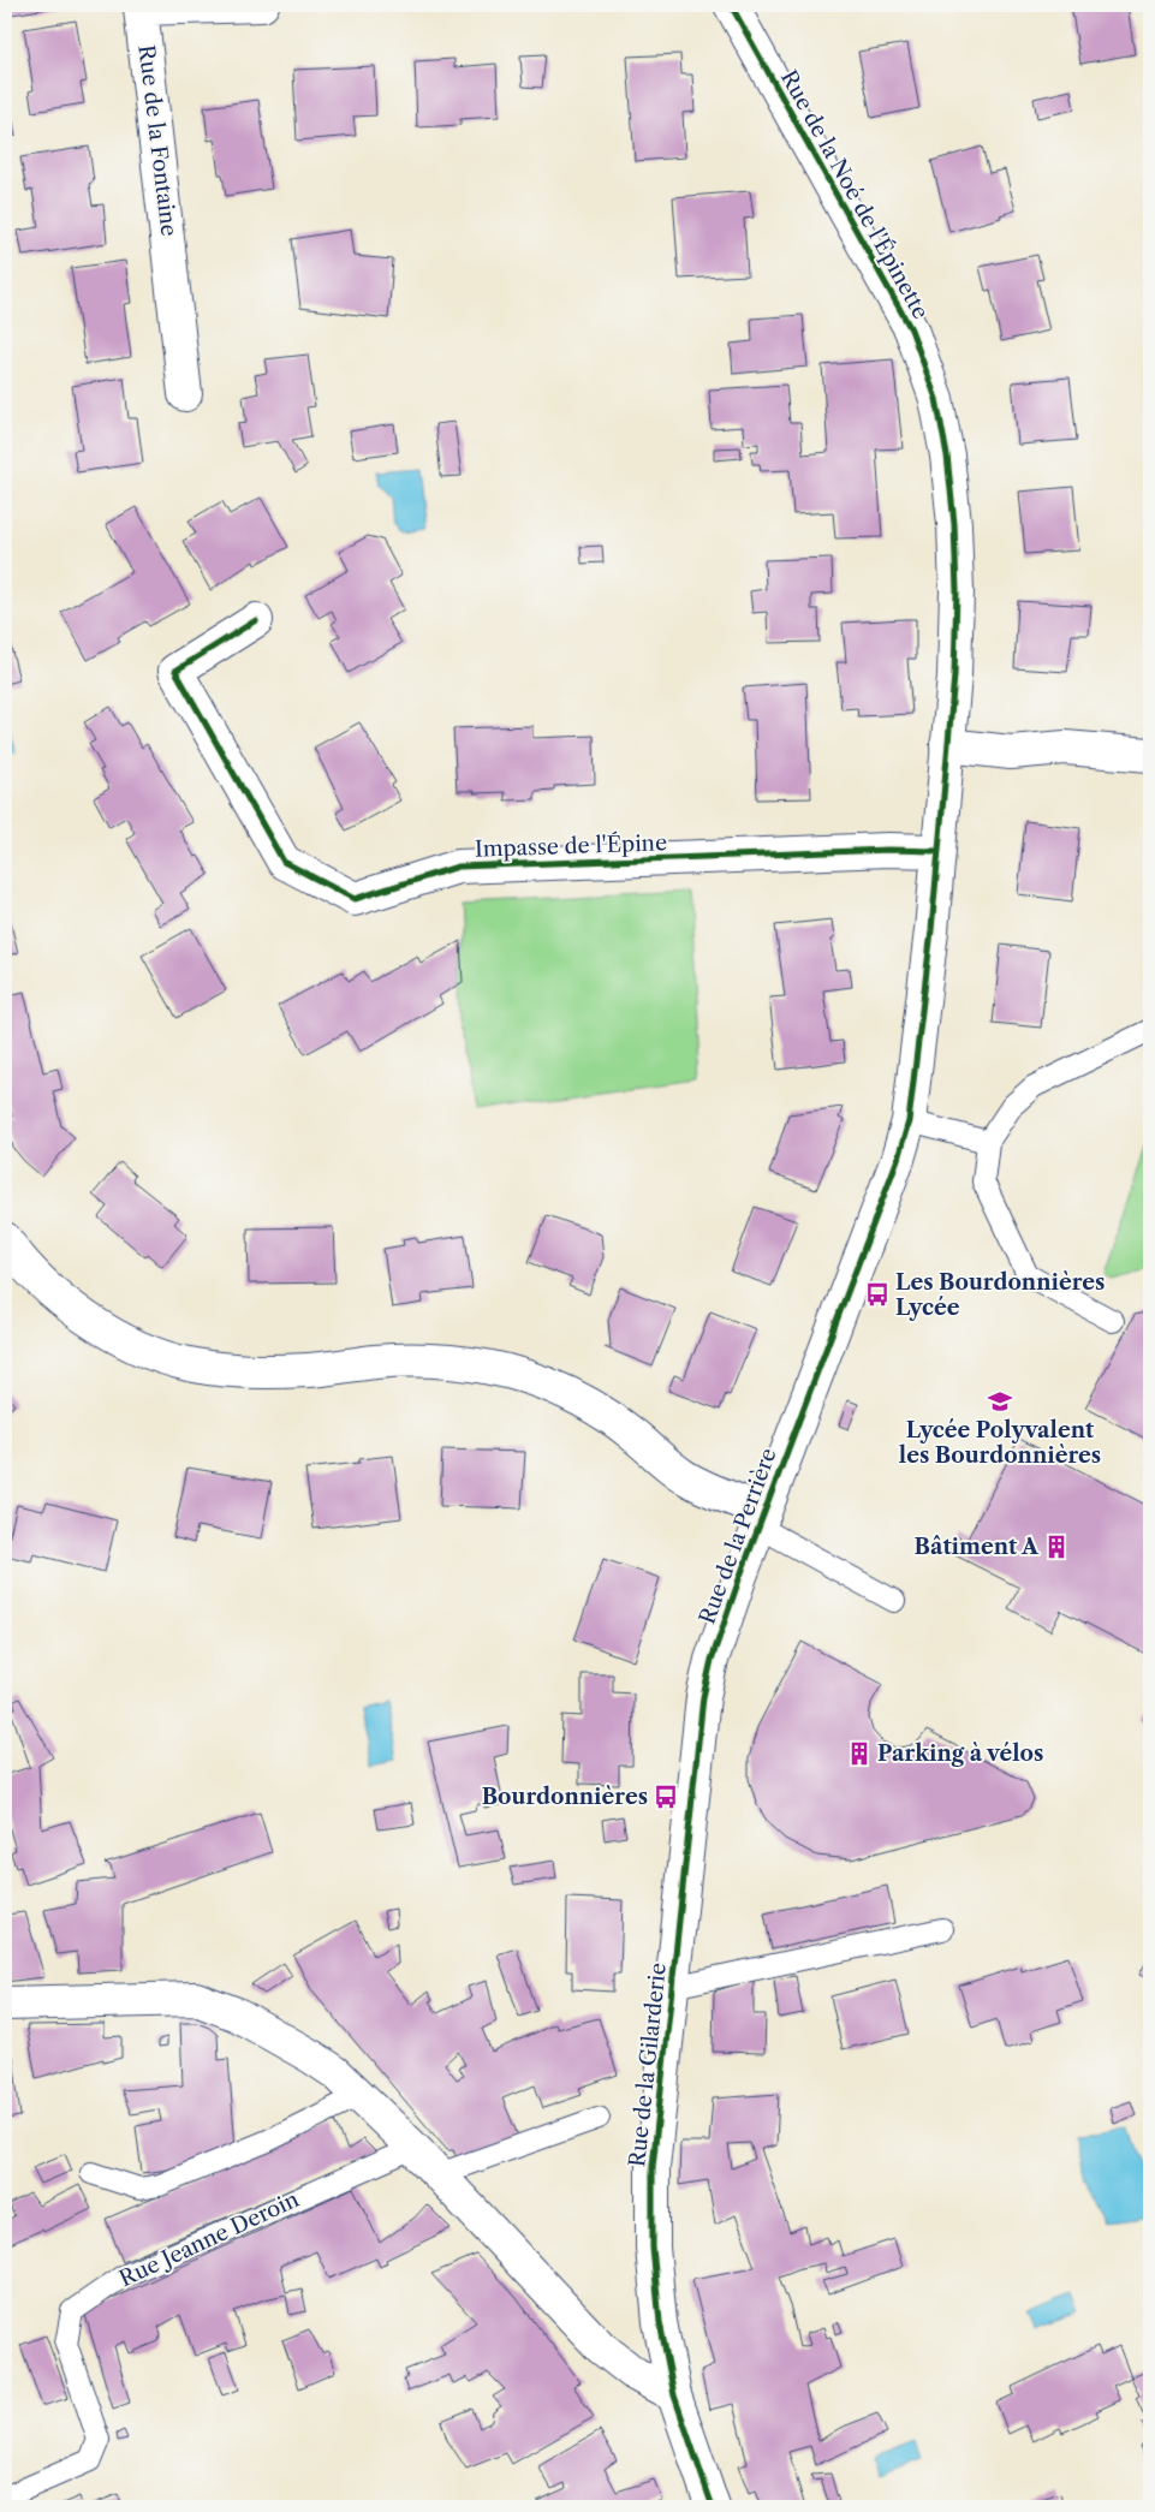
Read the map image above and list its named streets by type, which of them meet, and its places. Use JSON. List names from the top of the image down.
{
  "streets": {
    "street": [
      "Rue de la Fontaine",
      "Rue de la Noé de l'Épinette",
      "Impasse de l'Épine",
      "Rue de la Perrière",
      "Rue de la Gilarderie"
    ],
    "lane": ["Rue Jeanne Deroin"]
  },
  "crossings": [
    ["Rue de la Noé de l'Épinette", "Impasse de l'Épine"],
    ["Rue de la Noé de l'Épinette", "Rue de la Perrière"],
    ["Rue de la Perrière", "Rue de la Gilarderie"]
  ],
  "places": {
    "bus stop": ["Les Bourdonnières Lycée", "Bourdonnières"],
    "school or university": ["Lycée Polyvalent les Bourdonnières"],
    "building": ["Bâtiment A", "Parking à vélos"]
  }
}
